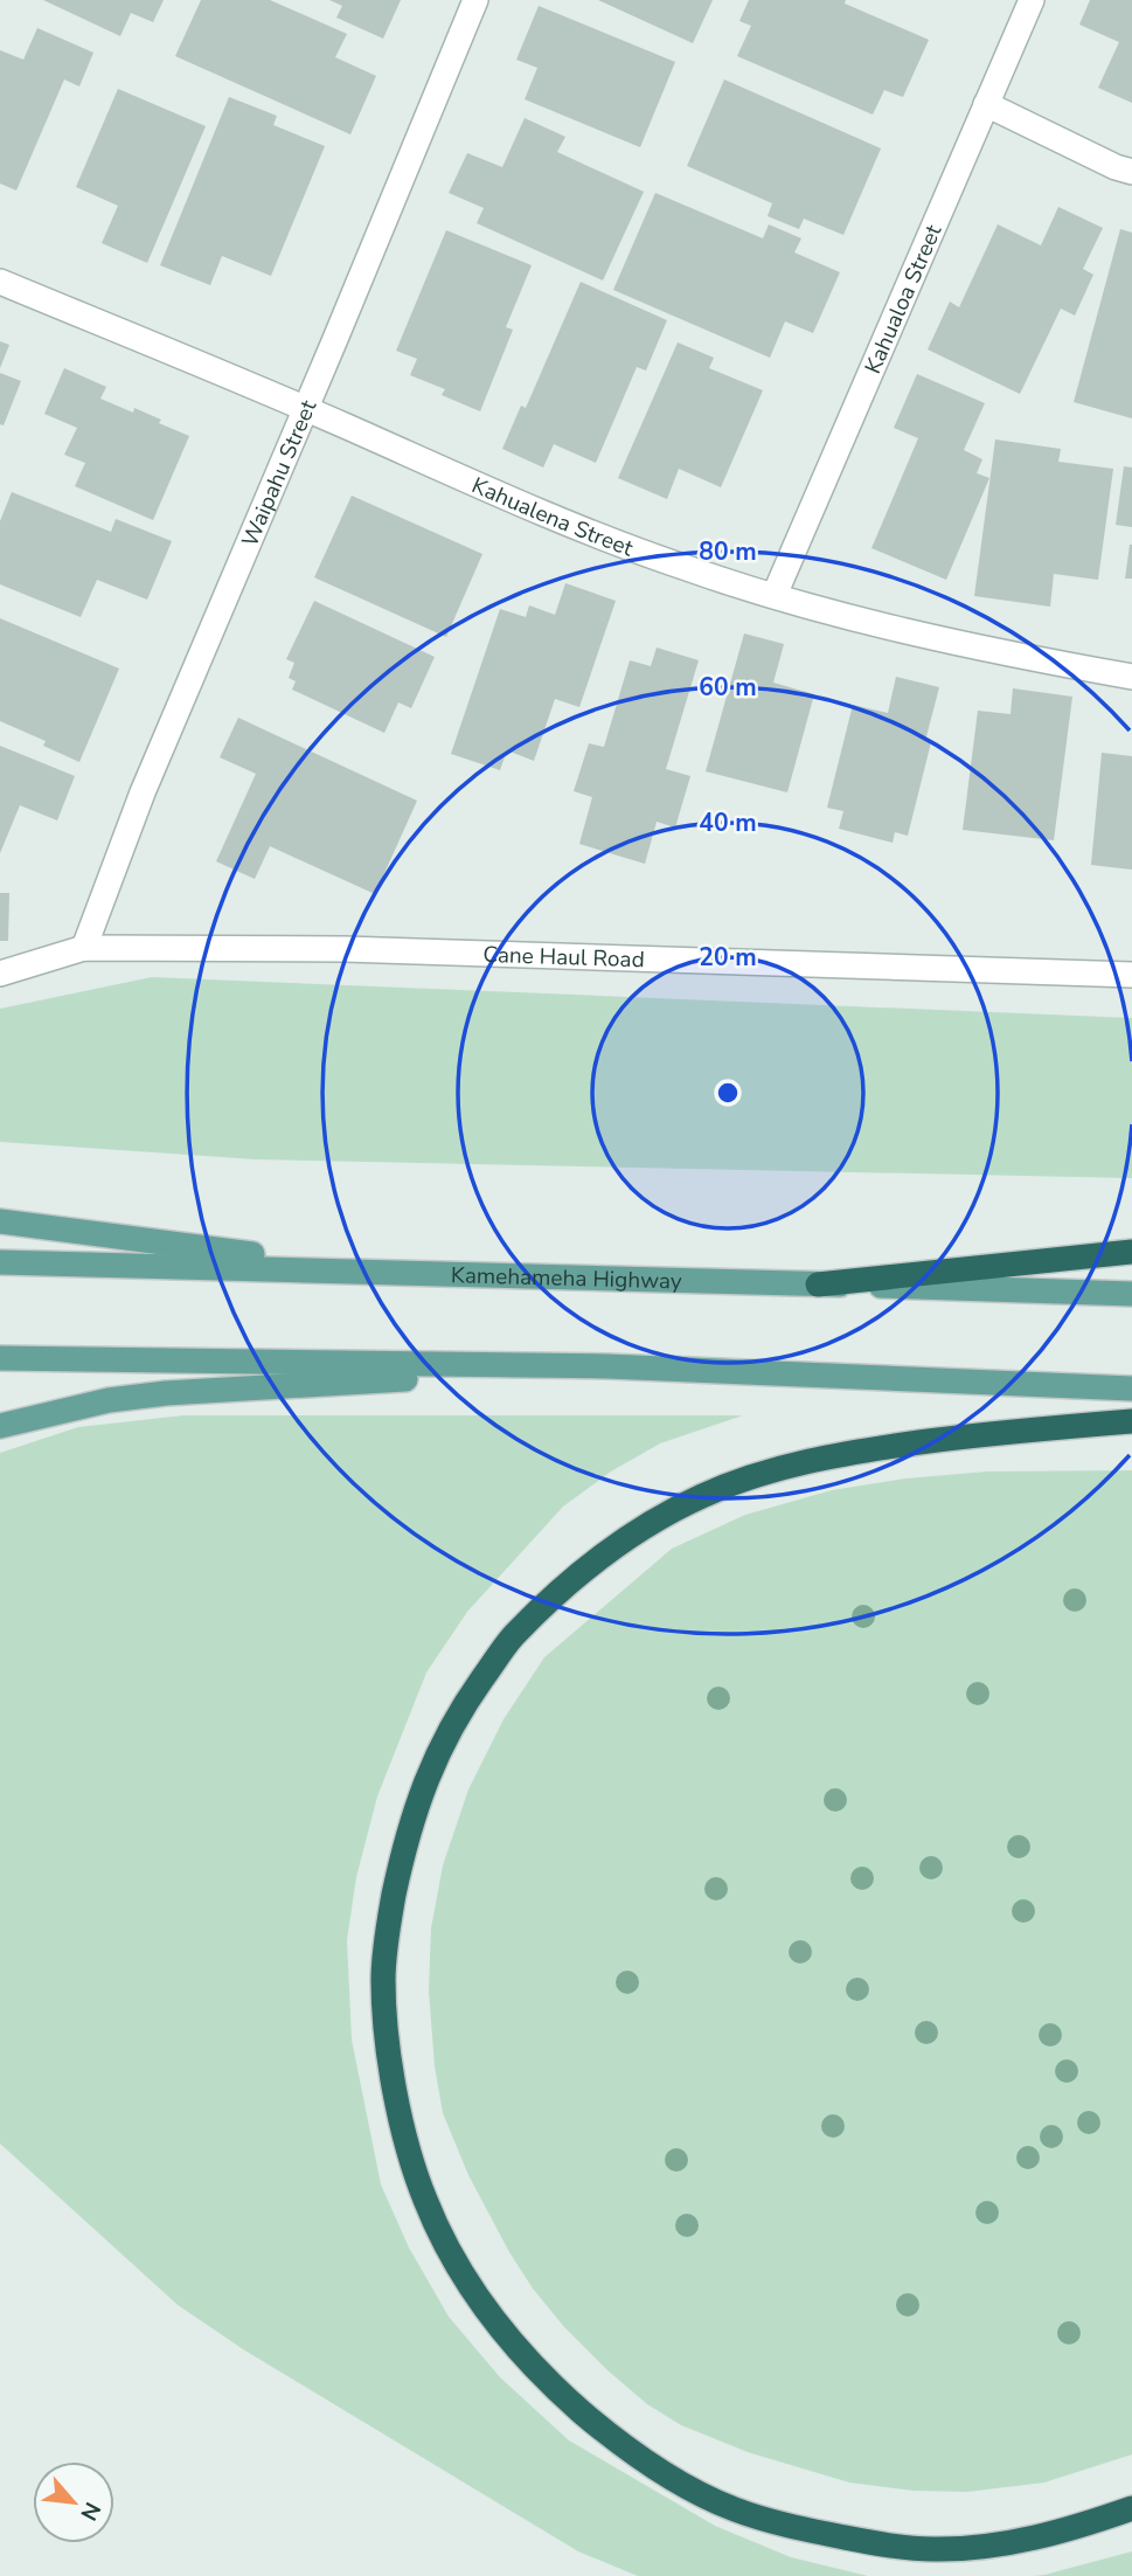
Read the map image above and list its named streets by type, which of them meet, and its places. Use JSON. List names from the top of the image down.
{
  "streets": {
    "main road": ["Kamehameha Highway"],
    "street": [
      "Kahualoa Street",
      "Waipahu Street",
      "Kahualena Street",
      "Cane Haul Road"
    ]
  },
  "crossings": [
    ["Kahualoa Street", "Kahualena Street"],
    ["Waipahu Street", "Kahualena Street"],
    ["Waipahu Street", "Cane Haul Road"]
  ],
  "north": "bottom right",
  "rings": [
    "80 m",
    "60 m",
    "40 m",
    "20 m"
  ]
}
